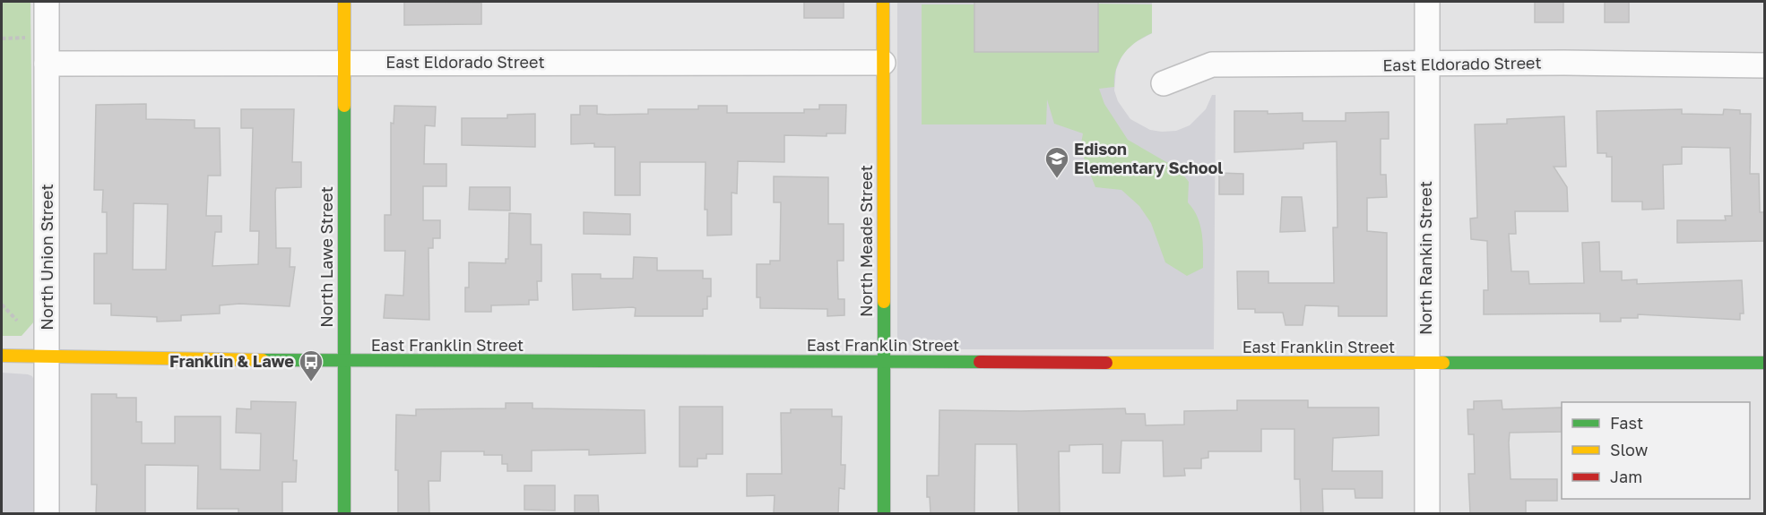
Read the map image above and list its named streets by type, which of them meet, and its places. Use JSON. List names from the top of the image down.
{
  "streets": {
    "street": [
      "East Eldorado Street",
      "North Meade Street",
      "North Union Street",
      "North Lawe Street",
      "North Rankin Street",
      "East Franklin Street"
    ]
  },
  "crossings": [
    ["East Eldorado Street", "North Meade Street"],
    ["East Eldorado Street", "North Union Street"],
    ["East Eldorado Street", "North Lawe Street"],
    ["East Eldorado Street", "North Rankin Street"],
    ["North Meade Street", "East Franklin Street"],
    ["North Union Street", "East Franklin Street"],
    ["North Lawe Street", "East Franklin Street"],
    ["North Rankin Street", "East Franklin Street"]
  ],
  "places": {
    "school or university": ["Edison Elementary School"],
    "bus stop": ["Franklin & Lawe"]
  },
  "legend": ["Fast", "Slow", "Jam"]
}
